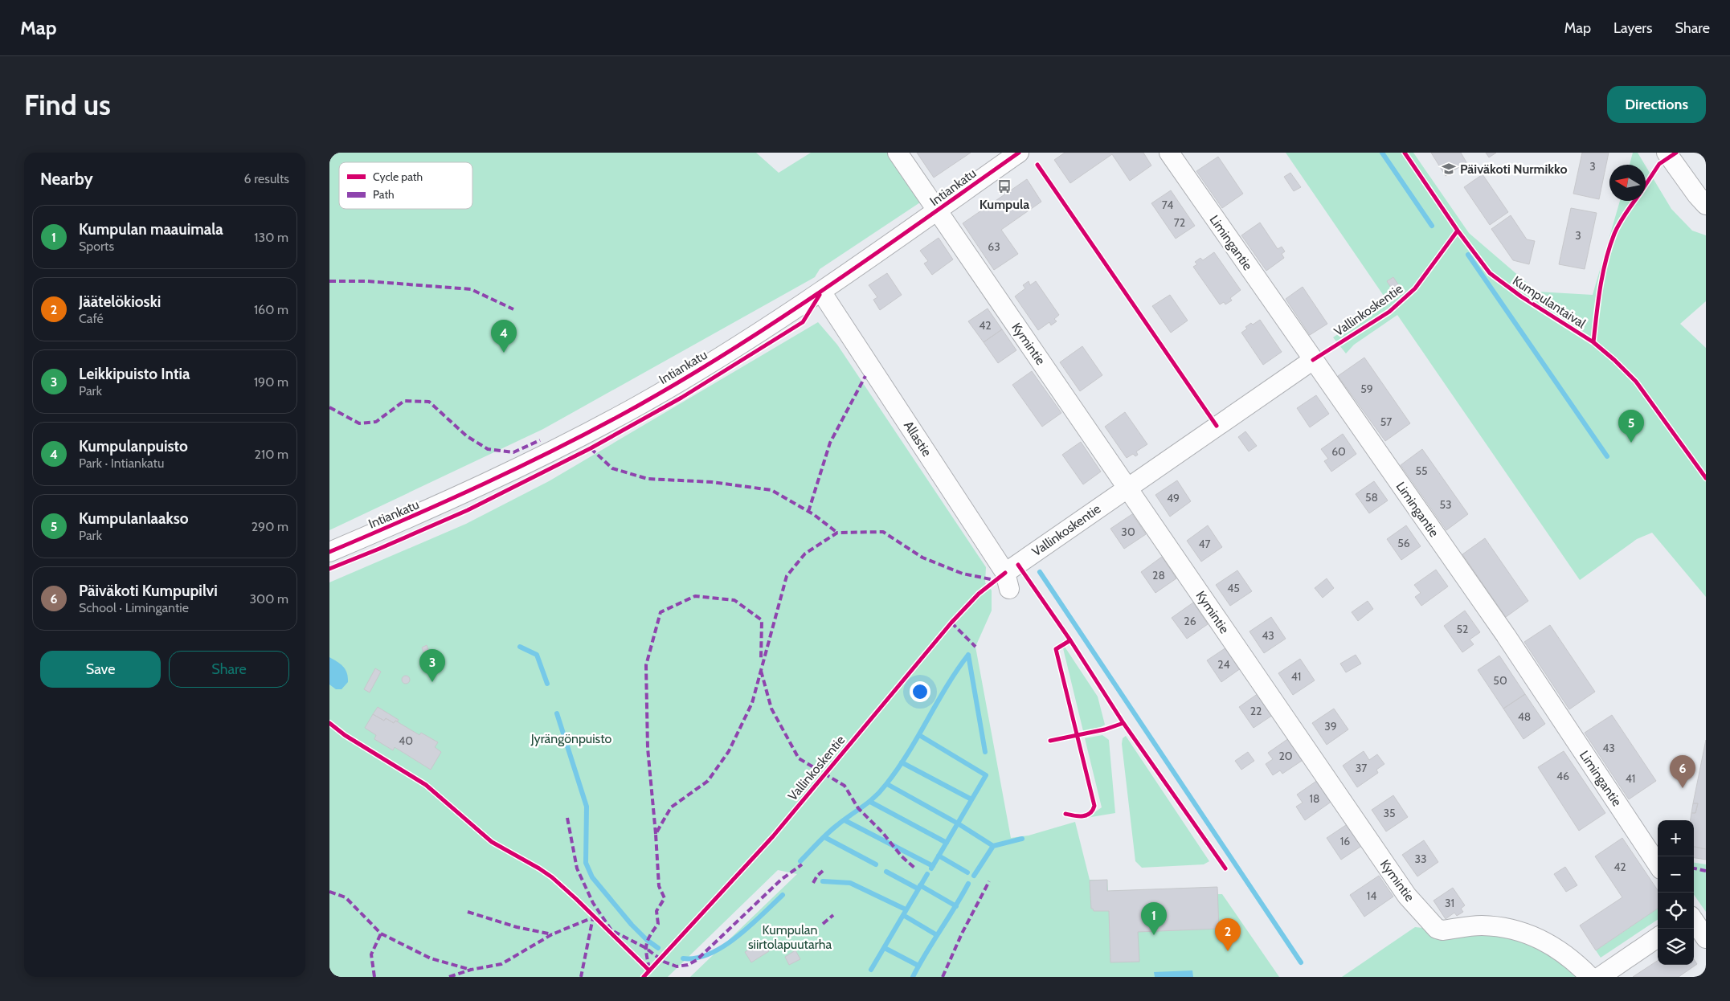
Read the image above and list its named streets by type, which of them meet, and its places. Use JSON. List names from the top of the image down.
{
  "streets": {
    "street": [
      "Intiankatu",
      "Limingantie",
      "Vallinkoskentie",
      "Kymintie",
      "Allastie"
    ],
    "cycle path": ["Kumpulantaival"]
  },
  "crossings": [
    ["Intiankatu", "Kymintie"],
    ["Intiankatu", "Allastie"],
    ["Limingantie", "Vallinkoskentie"],
    ["Vallinkoskentie", "Kymintie"],
    ["Vallinkoskentie", "Allastie"]
  ],
  "parks": ["Jyrängönpuisto", "Kumpulan siirtolapuutarha"],
  "places": {
    "school or university": ["Päiväkoti Nurmikko"],
    "bus stop": ["Kumpula"]
  },
  "house_numbers": [
    "3",
    "74",
    "72",
    "3",
    "63",
    "42",
    "59",
    "57",
    "60",
    "55",
    "58",
    "49",
    "53",
    "30",
    "56",
    "47",
    "28",
    "45",
    "26",
    "52",
    "43",
    "24",
    "41",
    "50",
    "22",
    "48",
    "39",
    "40",
    "43",
    "20",
    "37",
    "46",
    "41",
    "18",
    "35",
    "16",
    "33",
    "42",
    "14",
    "31"
  ],
  "legend": ["Cycle path", "Path"],
  "north": "left",
  "page": {
    "header": "Map",
    "nav": ["Map", "Layers", "Share"],
    "buttons": [
      "Directions",
      ["Save", "Share"]
    ],
    "title": "Find us",
    "heading": ["Nearby", "6 results"],
    "list": [
      {
        "mark": "1",
        "name": "Kumpulan maauimala",
        "note": "Sports",
        "value": "130 m"
      },
      {
        "mark": "2",
        "name": "Jäätelökioski",
        "note": "Café",
        "value": "160 m"
      },
      {
        "mark": "3",
        "name": "Leikkipuisto Intia",
        "note": "Park",
        "value": "190 m"
      },
      {
        "mark": "4",
        "name": "Kumpulanpuisto",
        "note": "Park · Intiankatu",
        "value": "210 m"
      },
      {
        "mark": "5",
        "name": "Kumpulanlaakso",
        "note": "Park",
        "value": "290 m"
      },
      {
        "mark": "6",
        "name": "Päiväkoti Kumpupilvi",
        "note": "School · Limingantie",
        "value": "300 m"
      }
    ],
    "pins": [
      "4",
      "5",
      "3",
      "6",
      "1",
      "2"
    ],
    "map_buttons": ["+", "−"]
  }
}
